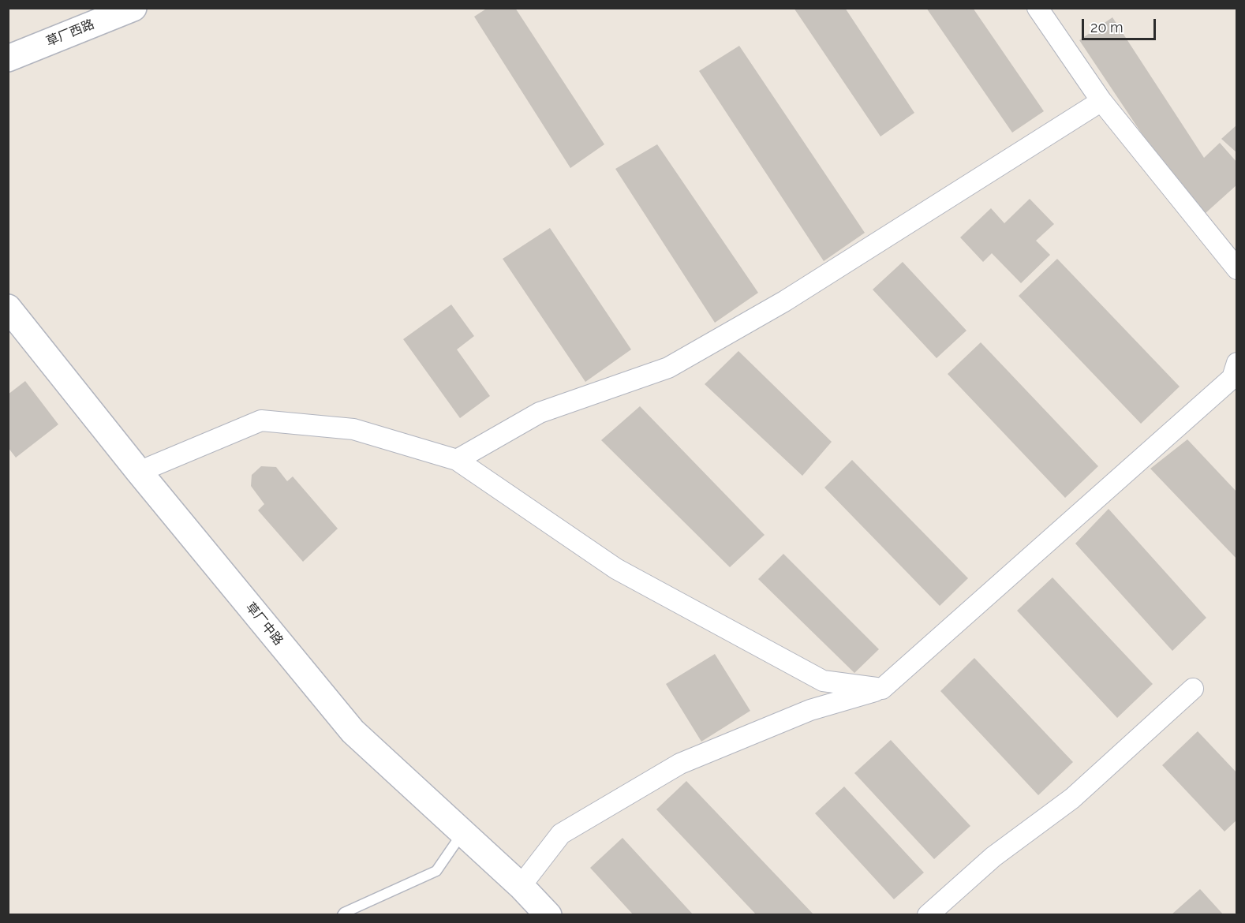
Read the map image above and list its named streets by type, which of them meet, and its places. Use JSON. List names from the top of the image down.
{
  "streets": {
    "street": ["草厂西路", "草厂中路"]
  },
  "scale_bar": "20 m"
}
